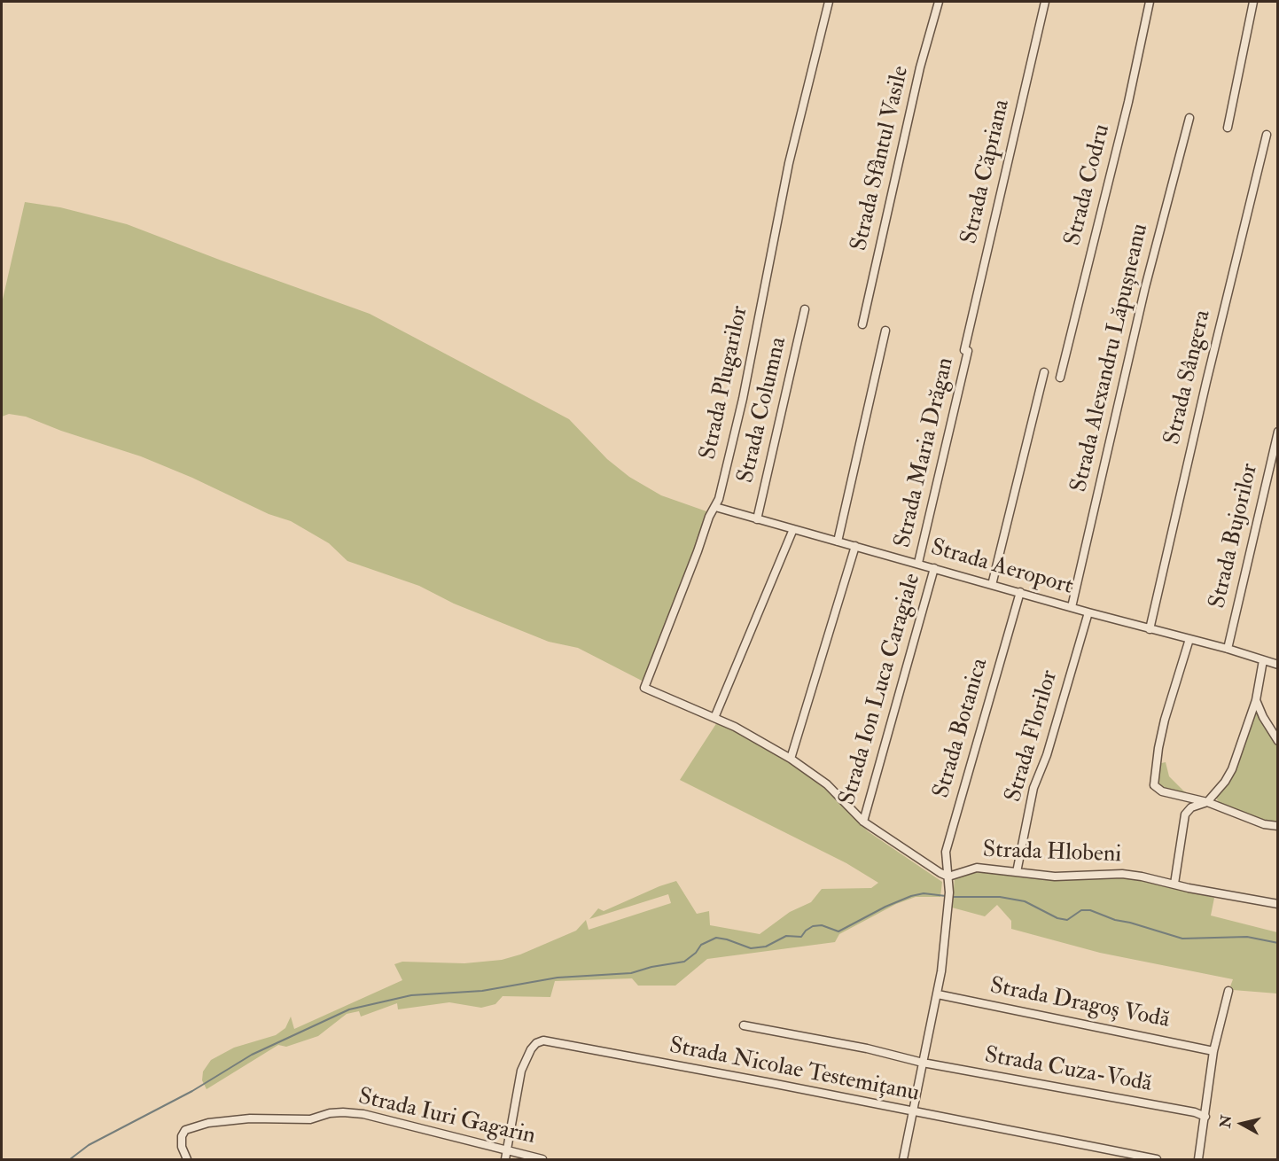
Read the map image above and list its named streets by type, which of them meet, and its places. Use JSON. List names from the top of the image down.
{
  "streets": {
    "street": [
      "Strada Sfântul Vasile",
      "Strada Căpriana",
      "Strada Codru",
      "Strada Alexandru Lăpușneanu",
      "Strada Sângera",
      "Strada Plugarilor",
      "Strada Columna",
      "Strada Maria Drăgan",
      "Strada Bujorilor",
      "Strada Aeroport",
      "Strada Ion Luca Caragiale",
      "Strada Botanica",
      "Strada Florilor",
      "Strada Hlobeni",
      "Strada Dragoș Vodă",
      "Strada Nicolae Testemițanu",
      "Strada Cuza-Vodă",
      "Strada Iuri Gagarin"
    ]
  },
  "crossings": [
    ["Strada Căpriana", "Strada Maria Drăgan"],
    ["Strada Alexandru Lăpușneanu", "Strada Aeroport"],
    ["Strada Sângera", "Strada Aeroport"],
    ["Strada Plugarilor", "Strada Aeroport"],
    ["Strada Columna", "Strada Aeroport"],
    ["Strada Maria Drăgan", "Strada Aeroport"],
    ["Strada Bujorilor", "Strada Aeroport"],
    ["Strada Aeroport", "Strada Ion Luca Caragiale"],
    ["Strada Aeroport", "Strada Botanica"],
    ["Strada Aeroport", "Strada Florilor"],
    ["Strada Botanica", "Strada Hlobeni"],
    ["Strada Botanica", "Strada Dragoș Vodă"],
    ["Strada Botanica", "Strada Nicolae Testemițanu"],
    ["Strada Botanica", "Strada Cuza-Vodă"],
    ["Strada Florilor", "Strada Hlobeni"],
    ["Strada Nicolae Testemițanu", "Strada Iuri Gagarin"]
  ],
  "north": "left"
}
